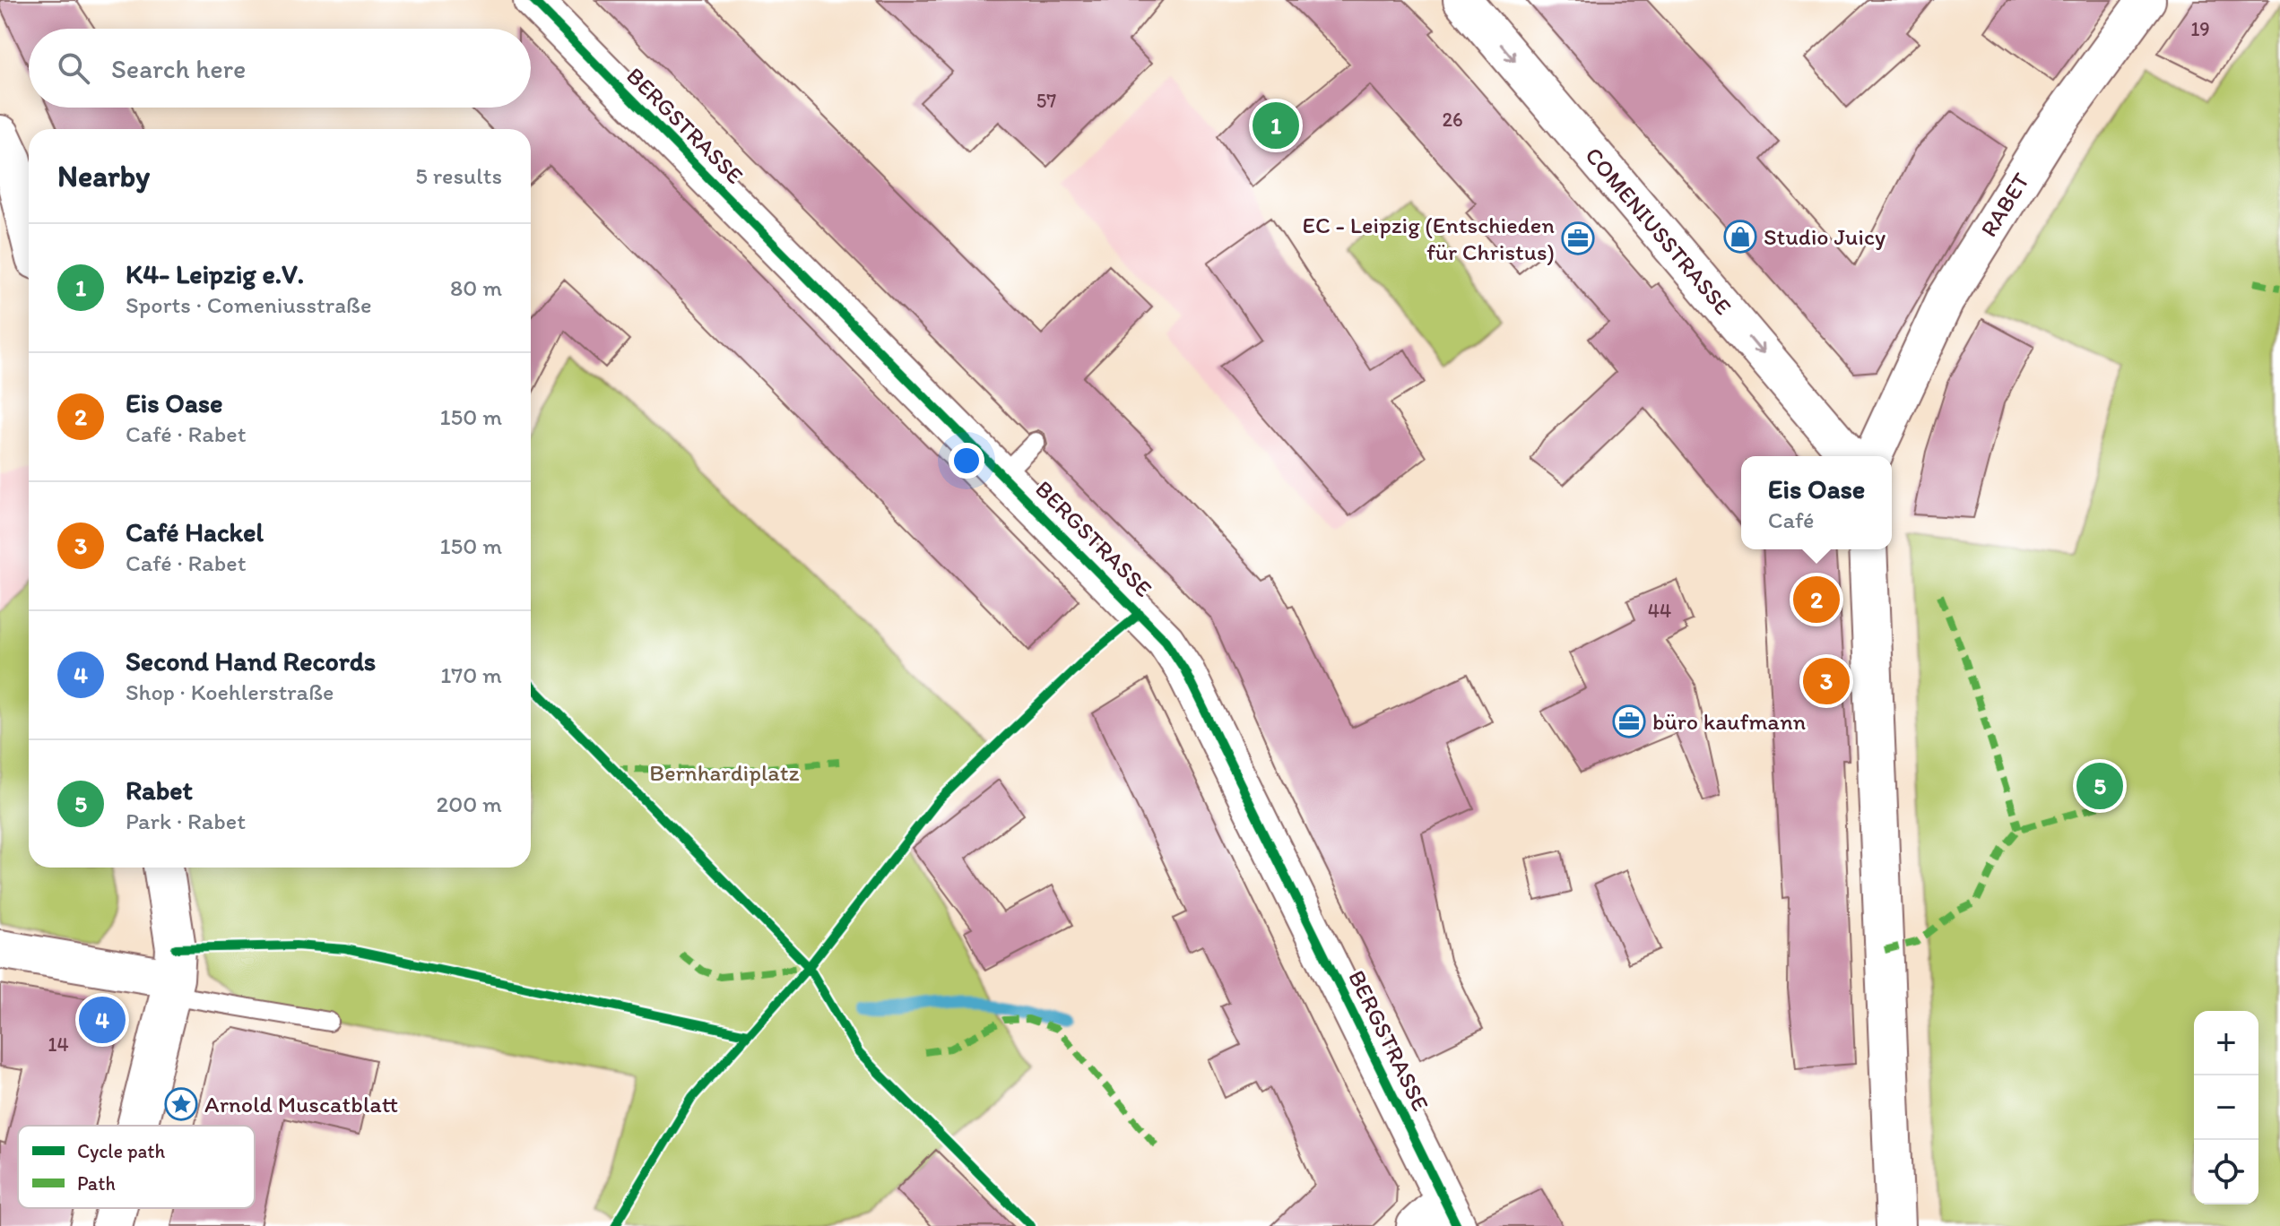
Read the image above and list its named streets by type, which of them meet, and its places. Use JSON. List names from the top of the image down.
{
  "streets": {
    "street": ["BERGSTRASSE", "RABET", "COMENIUSSTRASSE"]
  },
  "one_way": ["COMENIUSSTRASSE"],
  "parks": ["Bernhardiplatz"],
  "places": {
    "shop": ["Studio Juicy"],
    "office": ["EC - Leipzig (Entschieden für Christus)", "büro kaufmann"],
    "place": ["Arnold Muscatblatt"]
  },
  "house_numbers": [
    "19",
    "57",
    "26",
    "44",
    "14"
  ],
  "legend": ["Cycle path", "Path"],
  "page": {
    "search": "Search here",
    "pins": [
      "1",
      "2",
      "3",
      "5",
      "4"
    ],
    "heading": ["Nearby", "5 results"],
    "list": [
      {
        "mark": "1",
        "name": "K4- Leipzig e.V.",
        "note": "Sports · Comeniusstraße",
        "value": "80 m"
      },
      {
        "mark": "2",
        "name": "Eis Oase",
        "note": "Café · Rabet",
        "value": "150 m"
      },
      {
        "mark": "3",
        "name": "Café Hackel",
        "note": "Café · Rabet",
        "value": "150 m"
      },
      {
        "mark": "4",
        "name": "Second Hand Records",
        "note": "Shop · Koehlerstraße",
        "value": "170 m"
      },
      {
        "mark": "5",
        "name": "Rabet",
        "note": "Park · Rabet",
        "value": "200 m"
      }
    ],
    "popup": ["Eis Oase", "Café"],
    "map_buttons": ["+", "−"]
  }
}
